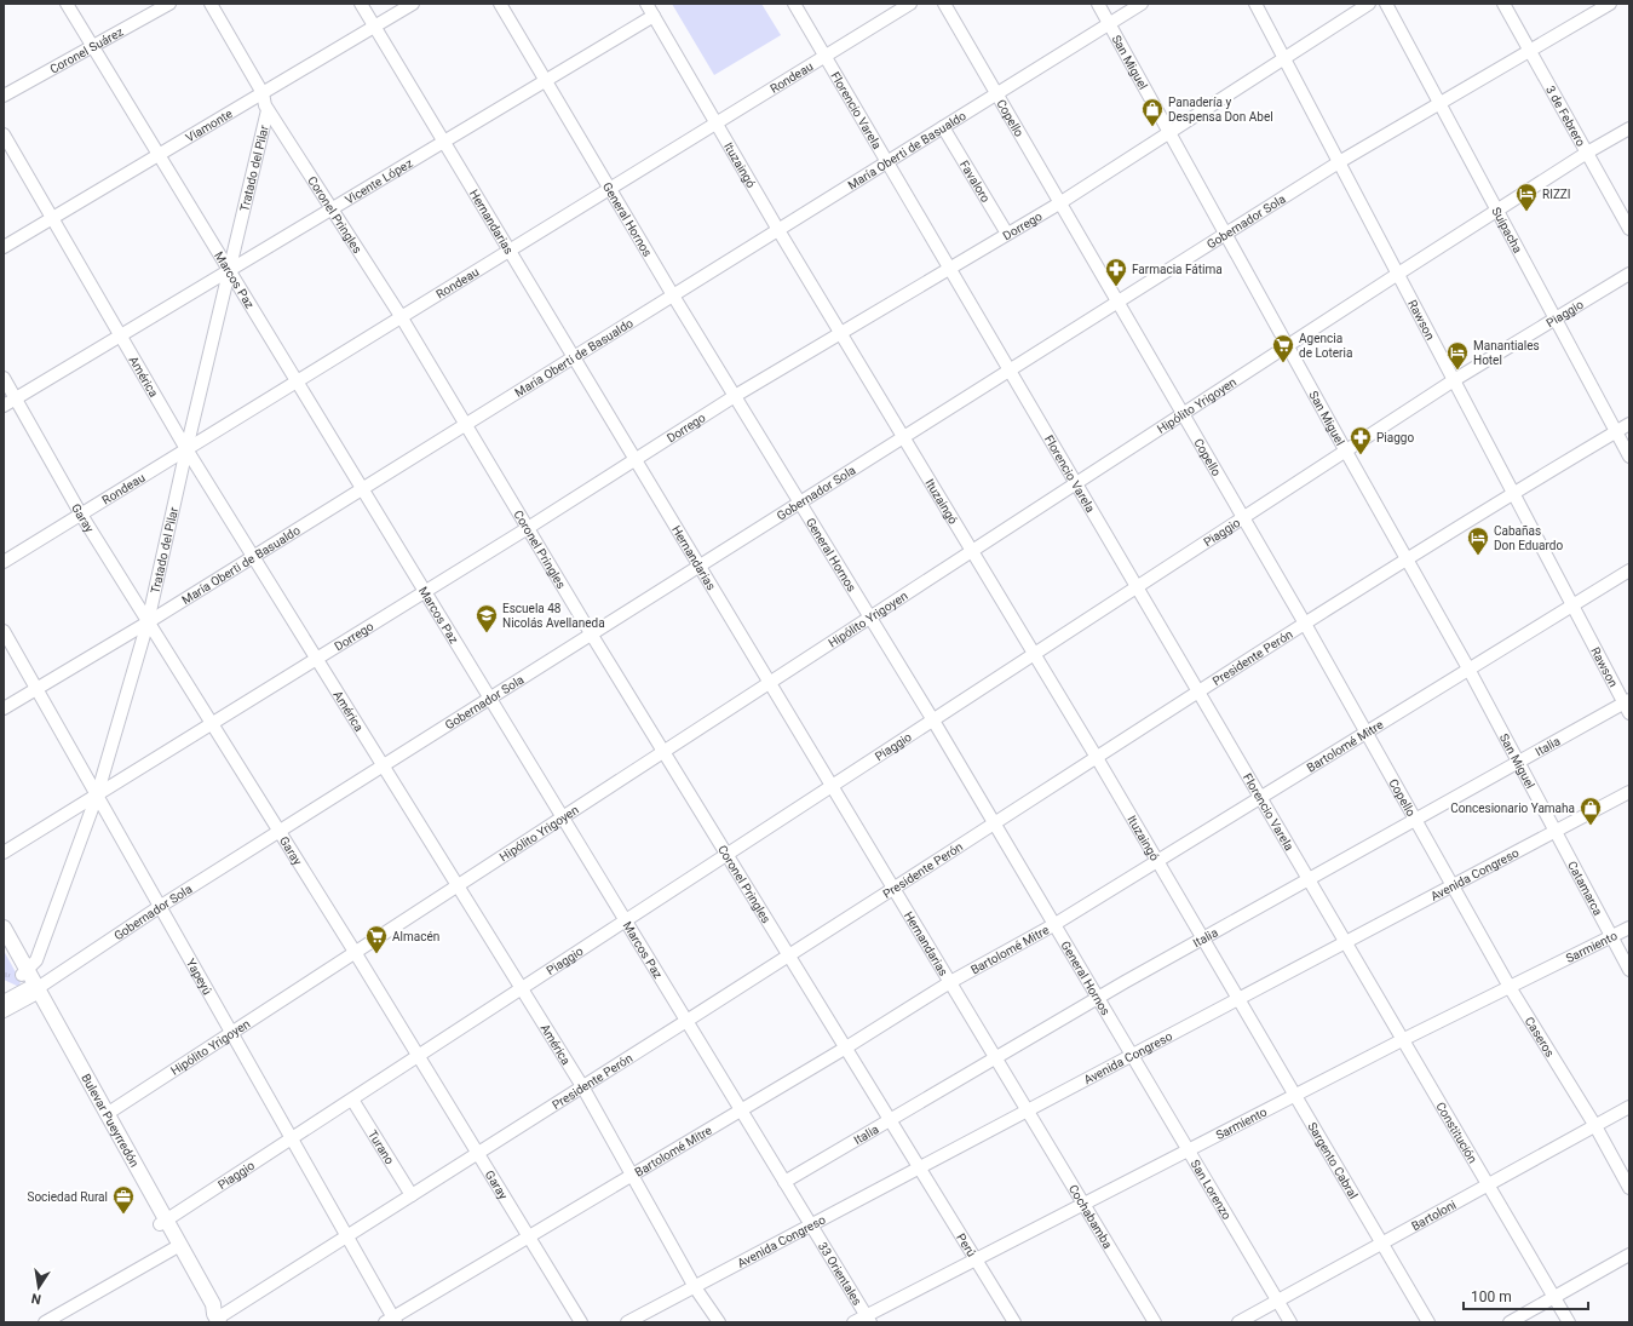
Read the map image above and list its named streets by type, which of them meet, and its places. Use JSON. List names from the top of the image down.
{
  "streets": {
    "main road": ["Bulevar Pueyrredón"],
    "street": [
      "Coronel Suárez",
      "San Miguel",
      "Rondeau",
      "Florencio Varela",
      "3 de Febrero",
      "Copello",
      "Viamonte",
      "María Oberti de Basualdo",
      "Ituzaingó",
      "Tratado del Pilar",
      "Favaloro",
      "Vicente López",
      "Coronel Pringles",
      "General Hornos",
      "Gobernador Sola",
      "Hernandarias",
      "Dorrego",
      "Suipacha",
      "Marcos Paz",
      "Piaggio",
      "Rawson",
      "América",
      "Hipólito Yrigoyen",
      "Garay",
      "Presidente Perón",
      "Bartolomé Mitre",
      "Italia",
      "Avenida Congreso",
      "Catamarca",
      "Sarmiento",
      "Yapeyú",
      "Caseros",
      "Constitución",
      "Turano",
      "Sargento Cabral",
      "San Lorenzo",
      "Bartoloni",
      "Cochabamba",
      "Perú",
      "33 Orientales"
    ]
  },
  "crossings": [
    ["Coronel Suárez", "Marcos Paz"],
    ["San Miguel", "María Oberti de Basualdo"],
    ["San Miguel", "Gobernador Sola"],
    ["San Miguel", "Dorrego"],
    ["San Miguel", "Piaggio"],
    ["San Miguel", "Hipólito Yrigoyen"],
    ["San Miguel", "Presidente Perón"],
    ["San Miguel", "Bartolomé Mitre"],
    ["San Miguel", "Italia"],
    ["San Miguel", "Avenida Congreso"],
    ["San Miguel", "Catamarca"],
    ["Rondeau", "Florencio Varela"],
    ["Rondeau", "Ituzaingó"],
    ["Rondeau", "Tratado del Pilar"],
    ["Rondeau", "Coronel Pringles"],
    ["Rondeau", "General Hornos"],
    ["Rondeau", "Hernandarias"],
    ["Rondeau", "Marcos Paz"],
    ["Rondeau", "América"],
    ["Rondeau", "Garay"],
    ["Florencio Varela", "María Oberti de Basualdo"],
    ["Florencio Varela", "Gobernador Sola"],
    ["Florencio Varela", "Dorrego"],
    ["Florencio Varela", "Piaggio"],
    ["Florencio Varela", "Hipólito Yrigoyen"],
    ["Florencio Varela", "Presidente Perón"],
    ["Florencio Varela", "Bartolomé Mitre"],
    ["Florencio Varela", "Italia"],
    ["Florencio Varela", "Avenida Congreso"],
    ["Florencio Varela", "Constitución"],
    ["3 de Febrero", "Gobernador Sola"],
    ["3 de Febrero", "Hipólito Yrigoyen"],
    ["Copello", "María Oberti de Basualdo"],
    ["Copello", "Gobernador Sola"],
    ["Copello", "Dorrego"],
    ["Copello", "Piaggio"],
    ["Copello", "Hipólito Yrigoyen"],
    ["Copello", "Presidente Perón"],
    ["Copello", "Bartolomé Mitre"],
    ["Copello", "Italia"],
    ["Copello", "Avenida Congreso"],
    ["Copello", "Caseros"],
    ["Viamonte", "Coronel Pringles"],
    ["Viamonte", "Hernandarias"],
    ["Viamonte", "Marcos Paz"],
    ["Viamonte", "América"],
    ["María Oberti de Basualdo", "Ituzaingó"],
    ["María Oberti de Basualdo", "Tratado del Pilar"],
    ["María Oberti de Basualdo", "Favaloro"],
    ["María Oberti de Basualdo", "Coronel Pringles"],
    ["María Oberti de Basualdo", "General Hornos"],
    ["María Oberti de Basualdo", "Hernandarias"],
    ["María Oberti de Basualdo", "Marcos Paz"],
    ["María Oberti de Basualdo", "América"],
    ["María Oberti de Basualdo", "Garay"],
    ["María Oberti de Basualdo", "Yapeyú"],
    ["Ituzaingó", "Vicente López"],
    ["Ituzaingó", "Gobernador Sola"],
    ["Ituzaingó", "Dorrego"],
    ["Ituzaingó", "Piaggio"],
    ["Ituzaingó", "Hipólito Yrigoyen"],
    ["Ituzaingó", "Presidente Perón"],
    ["Ituzaingó", "Bartolomé Mitre"],
    ["Ituzaingó", "Italia"],
    ["Ituzaingó", "Avenida Congreso"],
    ["Ituzaingó", "Sargento Cabral"],
    ["Tratado del Pilar", "Vicente López"],
    ["Tratado del Pilar", "Coronel Pringles"],
    ["Tratado del Pilar", "Gobernador Sola"],
    ["Tratado del Pilar", "Dorrego"],
    ["Tratado del Pilar", "Marcos Paz"],
    ["Tratado del Pilar", "América"],
    ["Tratado del Pilar", "Garay"],
    ["Tratado del Pilar", "Yapeyú"],
    ["Tratado del Pilar", "Bulevar Pueyrredón"],
    ["Favaloro", "Dorrego"],
    ["Vicente López", "Coronel Pringles"],
    ["Vicente López", "General Hornos"],
    ["Vicente López", "Hernandarias"],
    ["Vicente López", "Marcos Paz"],
    ["Vicente López", "América"],
    ["Vicente López", "Garay"],
    ["Coronel Pringles", "Gobernador Sola"],
    ["Coronel Pringles", "Dorrego"],
    ["Coronel Pringles", "Piaggio"],
    ["Coronel Pringles", "Hipólito Yrigoyen"],
    ["Coronel Pringles", "Presidente Perón"],
    ["Coronel Pringles", "Bartolomé Mitre"],
    ["Coronel Pringles", "Italia"],
    ["Coronel Pringles", "Avenida Congreso"],
    ["Coronel Pringles", "Perú"],
    ["General Hornos", "Gobernador Sola"],
    ["General Hornos", "Dorrego"],
    ["General Hornos", "Piaggio"],
    ["General Hornos", "Hipólito Yrigoyen"],
    ["General Hornos", "Presidente Perón"],
    ["General Hornos", "Bartolomé Mitre"],
    ["General Hornos", "Italia"],
    ["General Hornos", "Avenida Congreso"],
    ["General Hornos", "San Lorenzo"],
    ["Gobernador Sola", "Hernandarias"],
    ["Gobernador Sola", "Suipacha"],
    ["Gobernador Sola", "Marcos Paz"],
    ["Gobernador Sola", "Rawson"],
    ["Gobernador Sola", "América"],
    ["Gobernador Sola", "Garay"],
    ["Gobernador Sola", "Yapeyú"],
    ["Gobernador Sola", "Bulevar Pueyrredón"],
    ["Hernandarias", "Dorrego"],
    ["Hernandarias", "Piaggio"],
    ["Hernandarias", "Hipólito Yrigoyen"],
    ["Hernandarias", "Presidente Perón"],
    ["Hernandarias", "Bartolomé Mitre"],
    ["Hernandarias", "Italia"],
    ["Hernandarias", "Avenida Congreso"],
    ["Hernandarias", "Cochabamba"],
    ["Dorrego", "Marcos Paz"],
    ["Dorrego", "Rawson"],
    ["Dorrego", "América"],
    ["Dorrego", "Garay"],
    ["Dorrego", "Yapeyú"],
    ["Suipacha", "Piaggio"],
    ["Suipacha", "Hipólito Yrigoyen"],
    ["Suipacha", "Presidente Perón"],
    ["Marcos Paz", "Piaggio"],
    ["Marcos Paz", "Hipólito Yrigoyen"],
    ["Marcos Paz", "Presidente Perón"],
    ["Marcos Paz", "Bartolomé Mitre"],
    ["Marcos Paz", "Italia"],
    ["Marcos Paz", "Avenida Congreso"],
    ["Marcos Paz", "33 Orientales"],
    ["Piaggio", "Rawson"],
    ["Piaggio", "América"],
    ["Piaggio", "Garay"],
    ["Piaggio", "Yapeyú"],
    ["Piaggio", "Bulevar Pueyrredón"],
    ["Piaggio", "Turano"],
    ["Rawson", "Hipólito Yrigoyen"],
    ["Rawson", "Presidente Perón"],
    ["Rawson", "Bartolomé Mitre"],
    ["Rawson", "Italia"],
    ["América", "Hipólito Yrigoyen"],
    ["América", "Presidente Perón"],
    ["América", "Bartolomé Mitre"],
    ["América", "Avenida Congreso"],
    ["Hipólito Yrigoyen", "Garay"],
    ["Hipólito Yrigoyen", "Yapeyú"],
    ["Hipólito Yrigoyen", "Bulevar Pueyrredón"],
    ["Garay", "Presidente Perón"],
    ["Garay", "Bartolomé Mitre"],
    ["Presidente Perón", "Yapeyú"],
    ["Presidente Perón", "Bulevar Pueyrredón"],
    ["Presidente Perón", "Turano"],
    ["Bartolomé Mitre", "Yapeyú"],
    ["Avenida Congreso", "Catamarca"],
    ["Avenida Congreso", "Caseros"],
    ["Avenida Congreso", "Constitución"],
    ["Avenida Congreso", "Sargento Cabral"],
    ["Avenida Congreso", "San Lorenzo"],
    ["Avenida Congreso", "Cochabamba"],
    ["Avenida Congreso", "Perú"],
    ["Avenida Congreso", "33 Orientales"],
    ["Catamarca", "Sarmiento"],
    ["Sarmiento", "Caseros"],
    ["Sarmiento", "Constitución"],
    ["Sarmiento", "Sargento Cabral"],
    ["Sarmiento", "San Lorenzo"],
    ["Sarmiento", "Cochabamba"],
    ["Sarmiento", "Perú"],
    ["Sarmiento", "33 Orientales"],
    ["Caseros", "Bartoloni"],
    ["Constitución", "Bartoloni"],
    ["Sargento Cabral", "Bartoloni"],
    ["San Lorenzo", "Bartoloni"]
  ],
  "places": {
    "shop": ["Panadería y Despensa Don Abel", "Concesionario Yamaha"],
    "hotel": ["RIZZI", "Manantiales Hotel", "Cabañas Don Eduardo"],
    "pharmacy": ["Farmacia Fátima", "Piaggo"],
    "supermarket": ["Agencia de Loteria", "Almacén"],
    "school or university": ["Escuela 48 Nicolás Avellaneda"],
    "office": ["Sociedad Rural"]
  },
  "scale_bar": "100 m",
  "north": "bottom"
}
